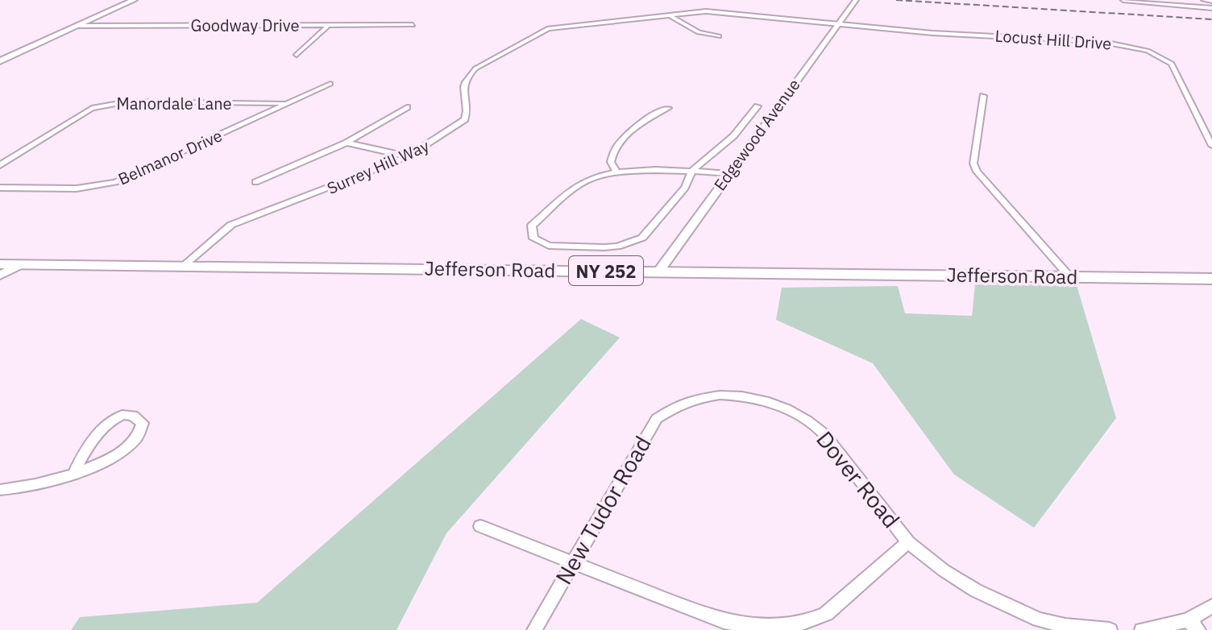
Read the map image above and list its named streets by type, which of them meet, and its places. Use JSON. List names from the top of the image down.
{
  "streets": {
    "main road": ["Jefferson Road", "NY 252"],
    "street": [
      "Goodway Drive",
      "Locust Hill Drive",
      "Manordale Lane",
      "Edgewood Avenue",
      "Belmanor Drive",
      "Surrey Hill Way",
      "Dover Road",
      "New Tudor Road"
    ]
  },
  "crossings": [
    ["Locust Hill Drive", "Edgewood Avenue"],
    ["Locust Hill Drive", "Surrey Hill Way"],
    ["Manordale Lane", "Belmanor Drive"],
    ["Edgewood Avenue", "Surrey Hill Way"],
    ["Edgewood Avenue", "Jefferson Road"],
    ["Surrey Hill Way", "Jefferson Road"],
    ["Dover Road", "New Tudor Road"]
  ]
}
